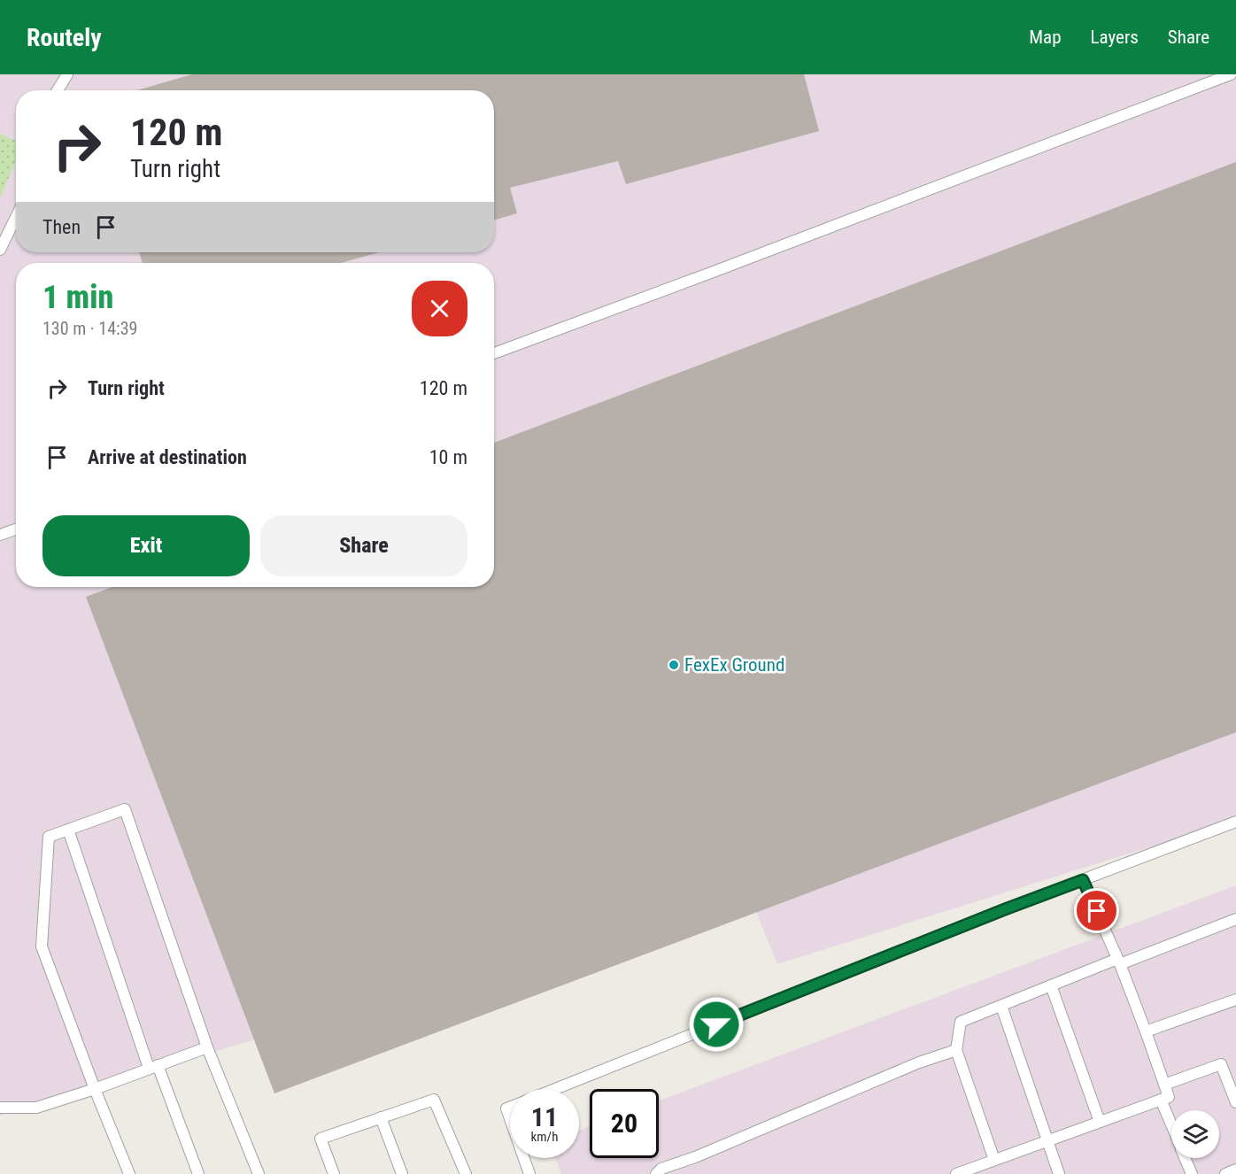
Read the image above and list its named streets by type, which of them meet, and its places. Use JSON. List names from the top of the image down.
{
  "places": ["FexEx Ground"],
  "page": {
    "header": "Routely",
    "nav": ["Map", "Layers", "Share"],
    "turn": ["120 m", "Turn right"],
    "then": "Then",
    "heading": ["1 min", "130 m · 14:39"],
    "list": [
      {
        "name": "Turn right",
        "value": "120 m"
      },
      {
        "name": "Arrive at destination",
        "value": "10 m"
      }
    ],
    "buttons": ["Exit", "Share"],
    "speed": "11 km/h",
    "limit": "20"
  }
}
